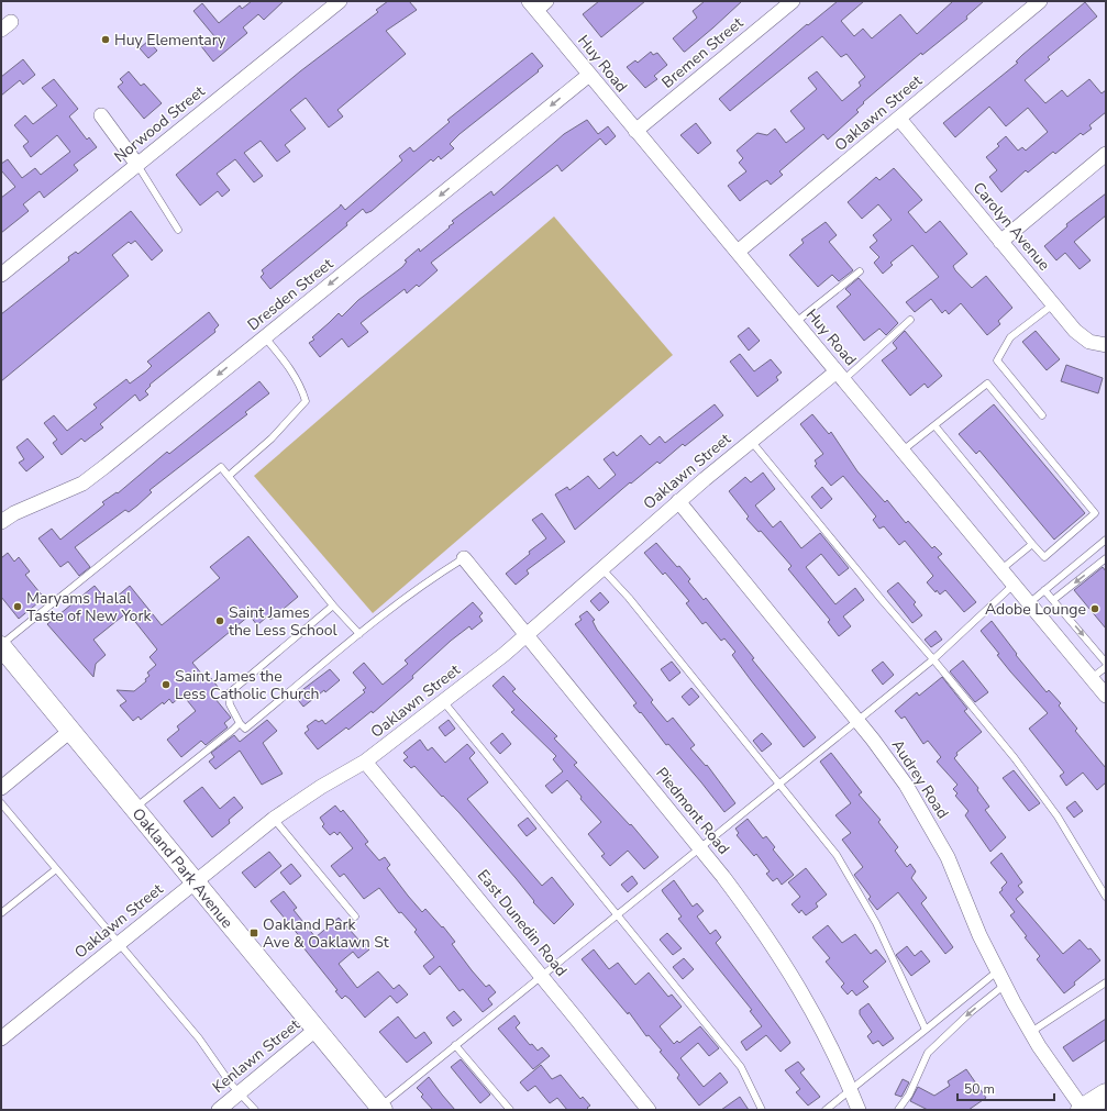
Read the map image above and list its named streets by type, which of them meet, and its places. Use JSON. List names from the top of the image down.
{
  "streets": {
    "main road": ["Oakland Park Avenue"],
    "street": [
      "Bremen Street",
      "Huy Road",
      "Oaklawn Street",
      "Norwood Street",
      "Carolyn Avenue",
      "Dresden Street",
      "Audrey Road",
      "Piedmont Road",
      "East Dunedin Road",
      "Kenlawn Street"
    ]
  },
  "crossings": [
    ["Bremen Street", "Huy Road"],
    ["Huy Road", "Oaklawn Street"],
    ["Huy Road", "Dresden Street"],
    ["Oaklawn Street", "Carolyn Avenue"],
    ["Oaklawn Street", "Audrey Road"],
    ["Oaklawn Street", "Piedmont Road"],
    ["Oaklawn Street", "Oakland Park Avenue"],
    ["Oaklawn Street", "East Dunedin Road"],
    ["Oakland Park Avenue", "Kenlawn Street"]
  ],
  "one_way": ["Dresden Street"],
  "places": {
    "other": [
      "Huy Elementary",
      "Maryams Halal Taste of New York",
      "Adobe Lounge",
      "Saint James the Less School",
      "Saint James the Less Catholic Church"
    ],
    "transit": ["Oakland Park Ave & Oaklawn St"]
  },
  "scale_bar": "50 m"
}
